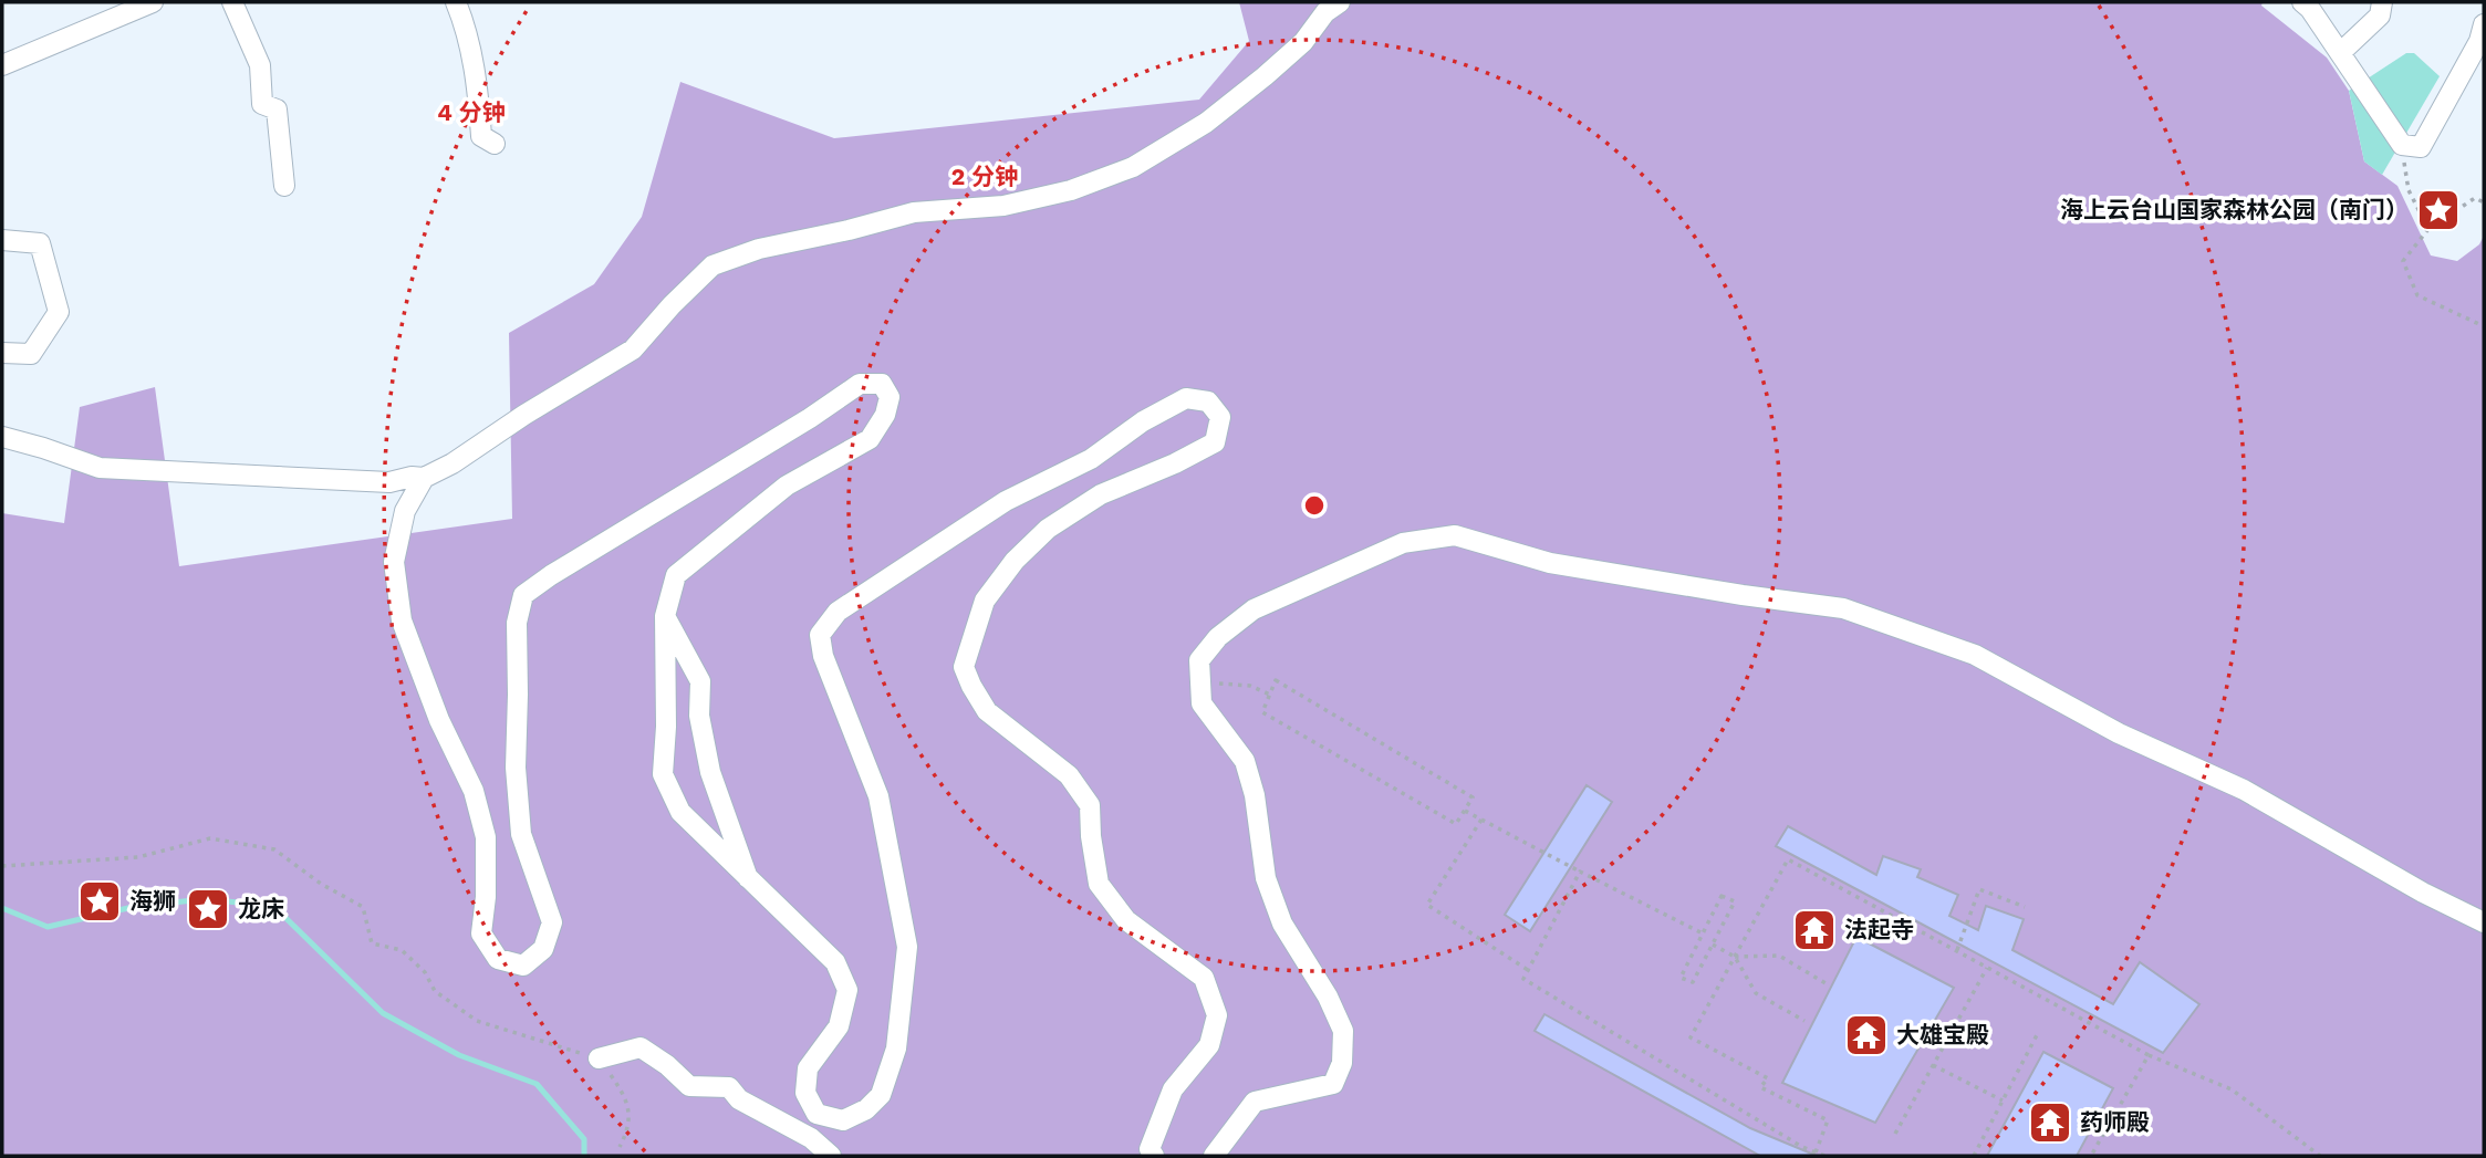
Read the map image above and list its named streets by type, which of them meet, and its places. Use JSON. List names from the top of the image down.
{
  "places": {
    "place": ["海上云台山国家森林公园（南门）", "海狮", "龙床"],
    "temple": ["法起寺", "大雄宝殿", "药师殿"]
  },
  "rings": ["4 分钟", "2 分钟"]
}
